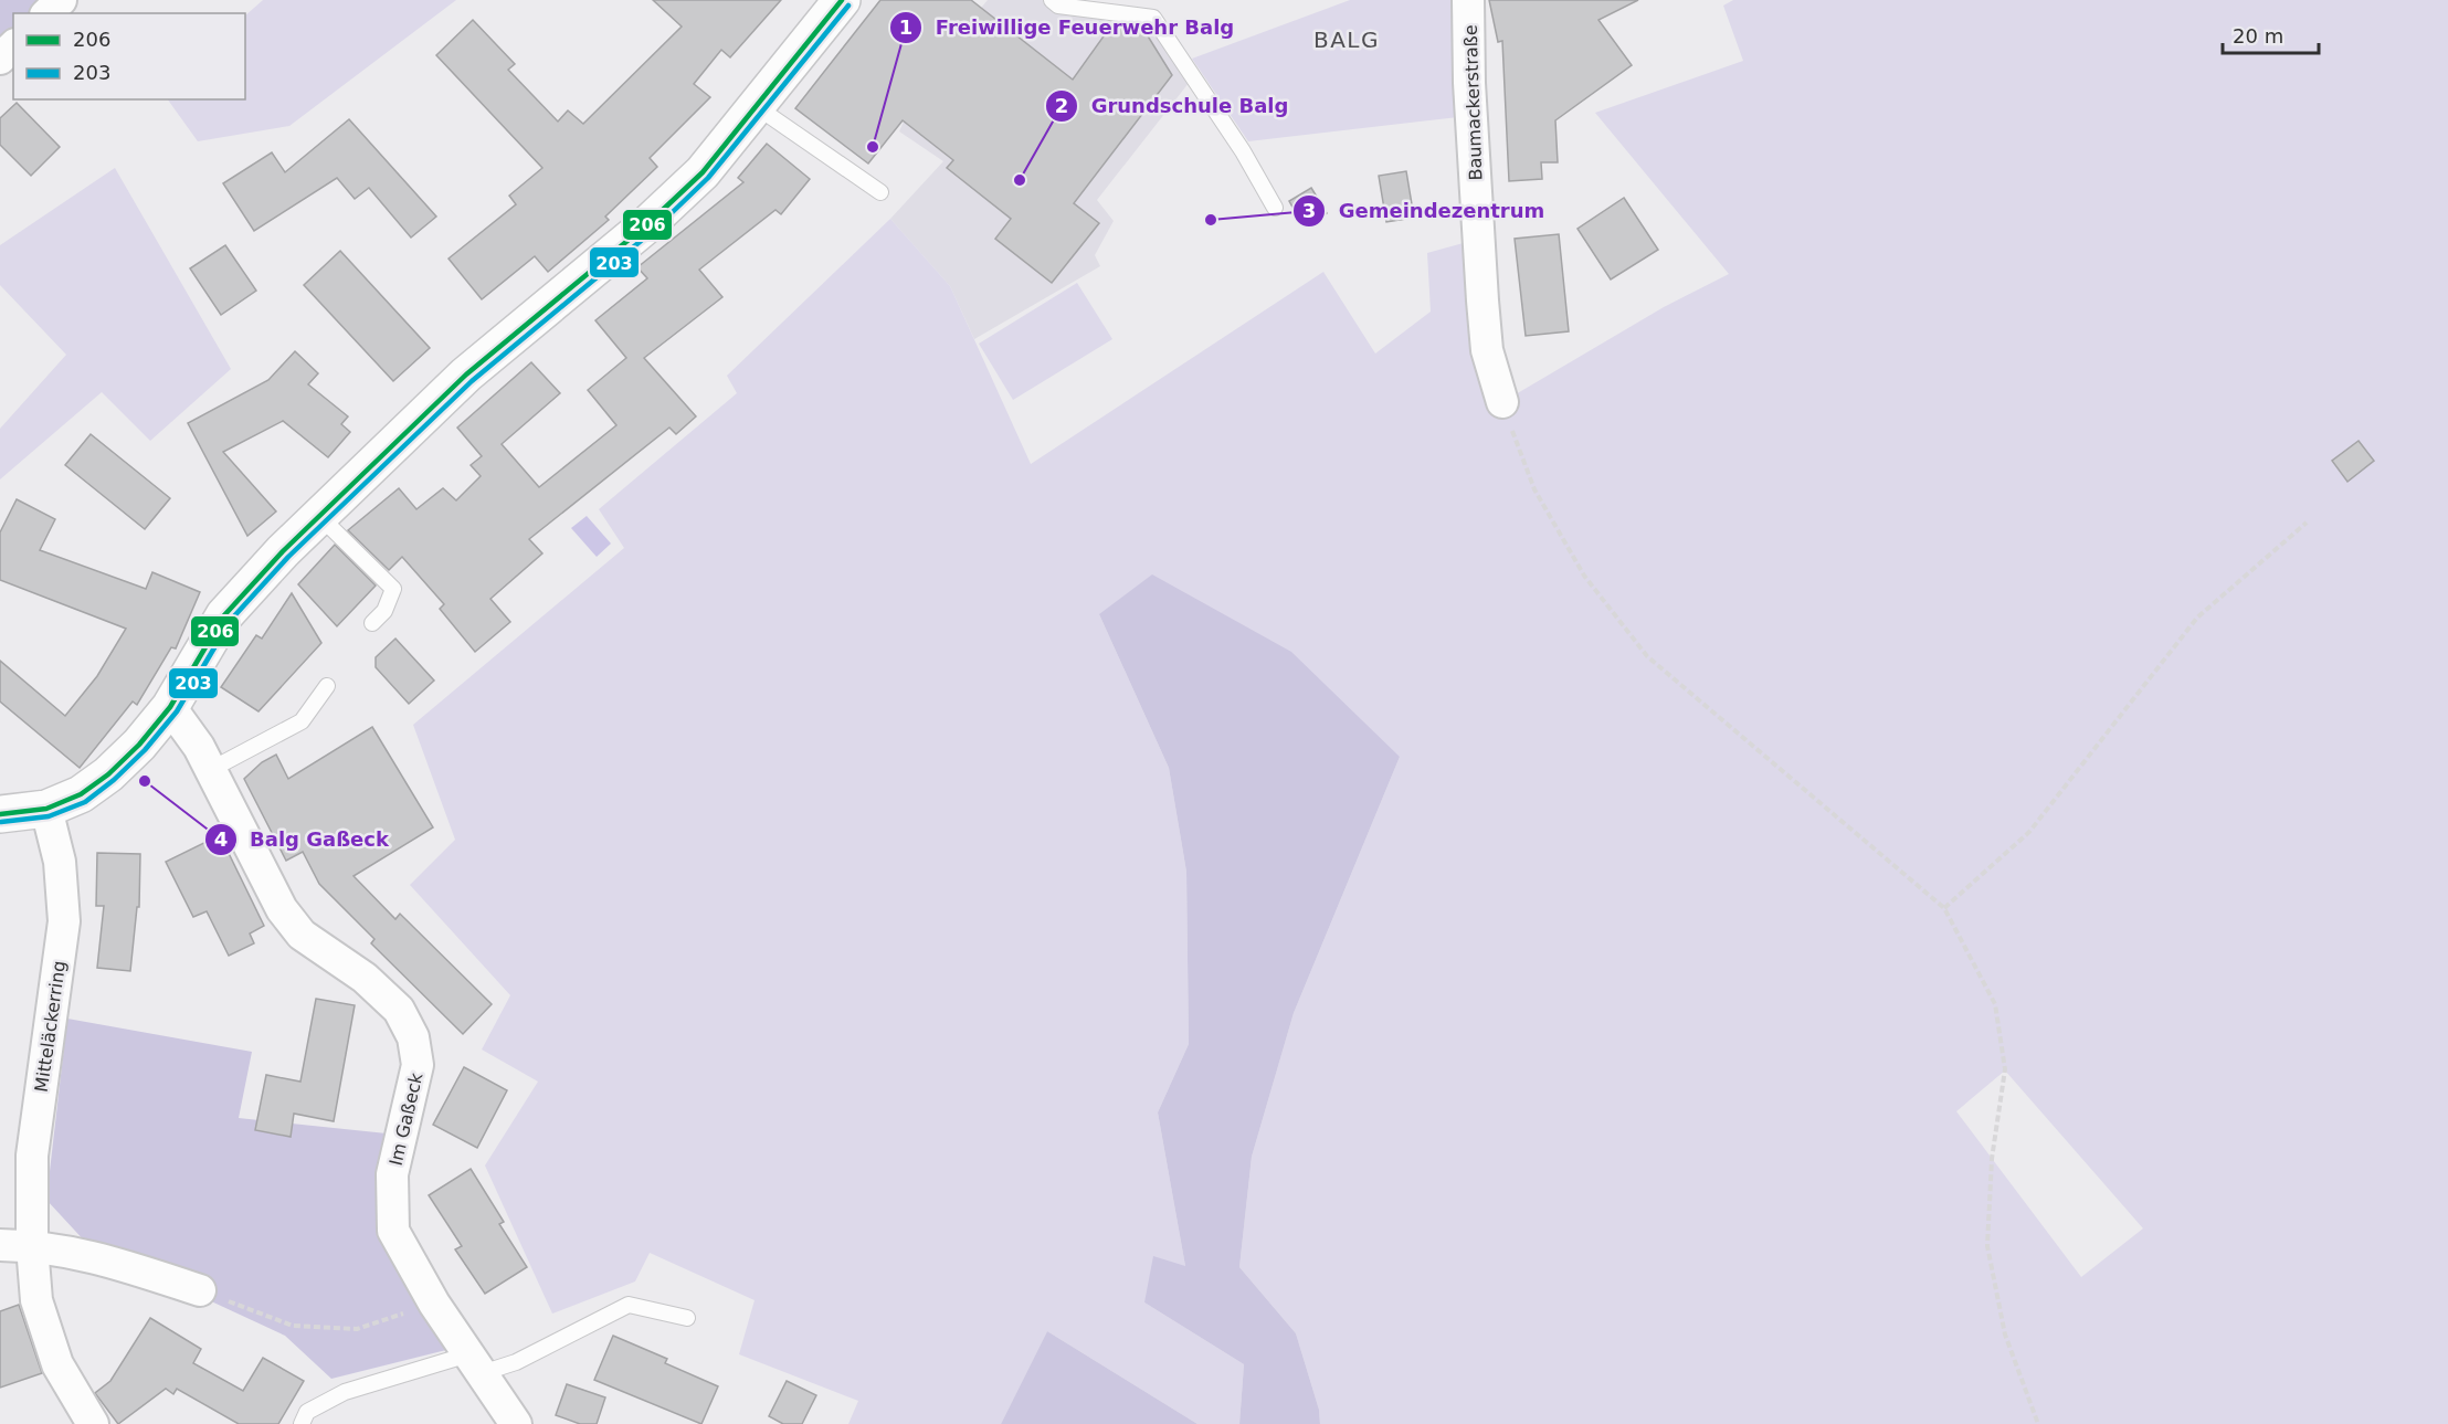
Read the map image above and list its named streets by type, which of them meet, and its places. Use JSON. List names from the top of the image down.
{
  "streets": {
    "street": ["Baumackerstraße", "Mitteläckerring", "Im Gaßeck"]
  },
  "districts": ["BALG"],
  "places": [
    "Freiwillige Feuerwehr Balg",
    "Grundschule Balg",
    "Gemeindezentrum",
    "Balg Gaßeck"
  ],
  "lines": ["transit line 206", "transit line 203"],
  "legend": ["206", "203"],
  "scale_bar": "20 m"
}
